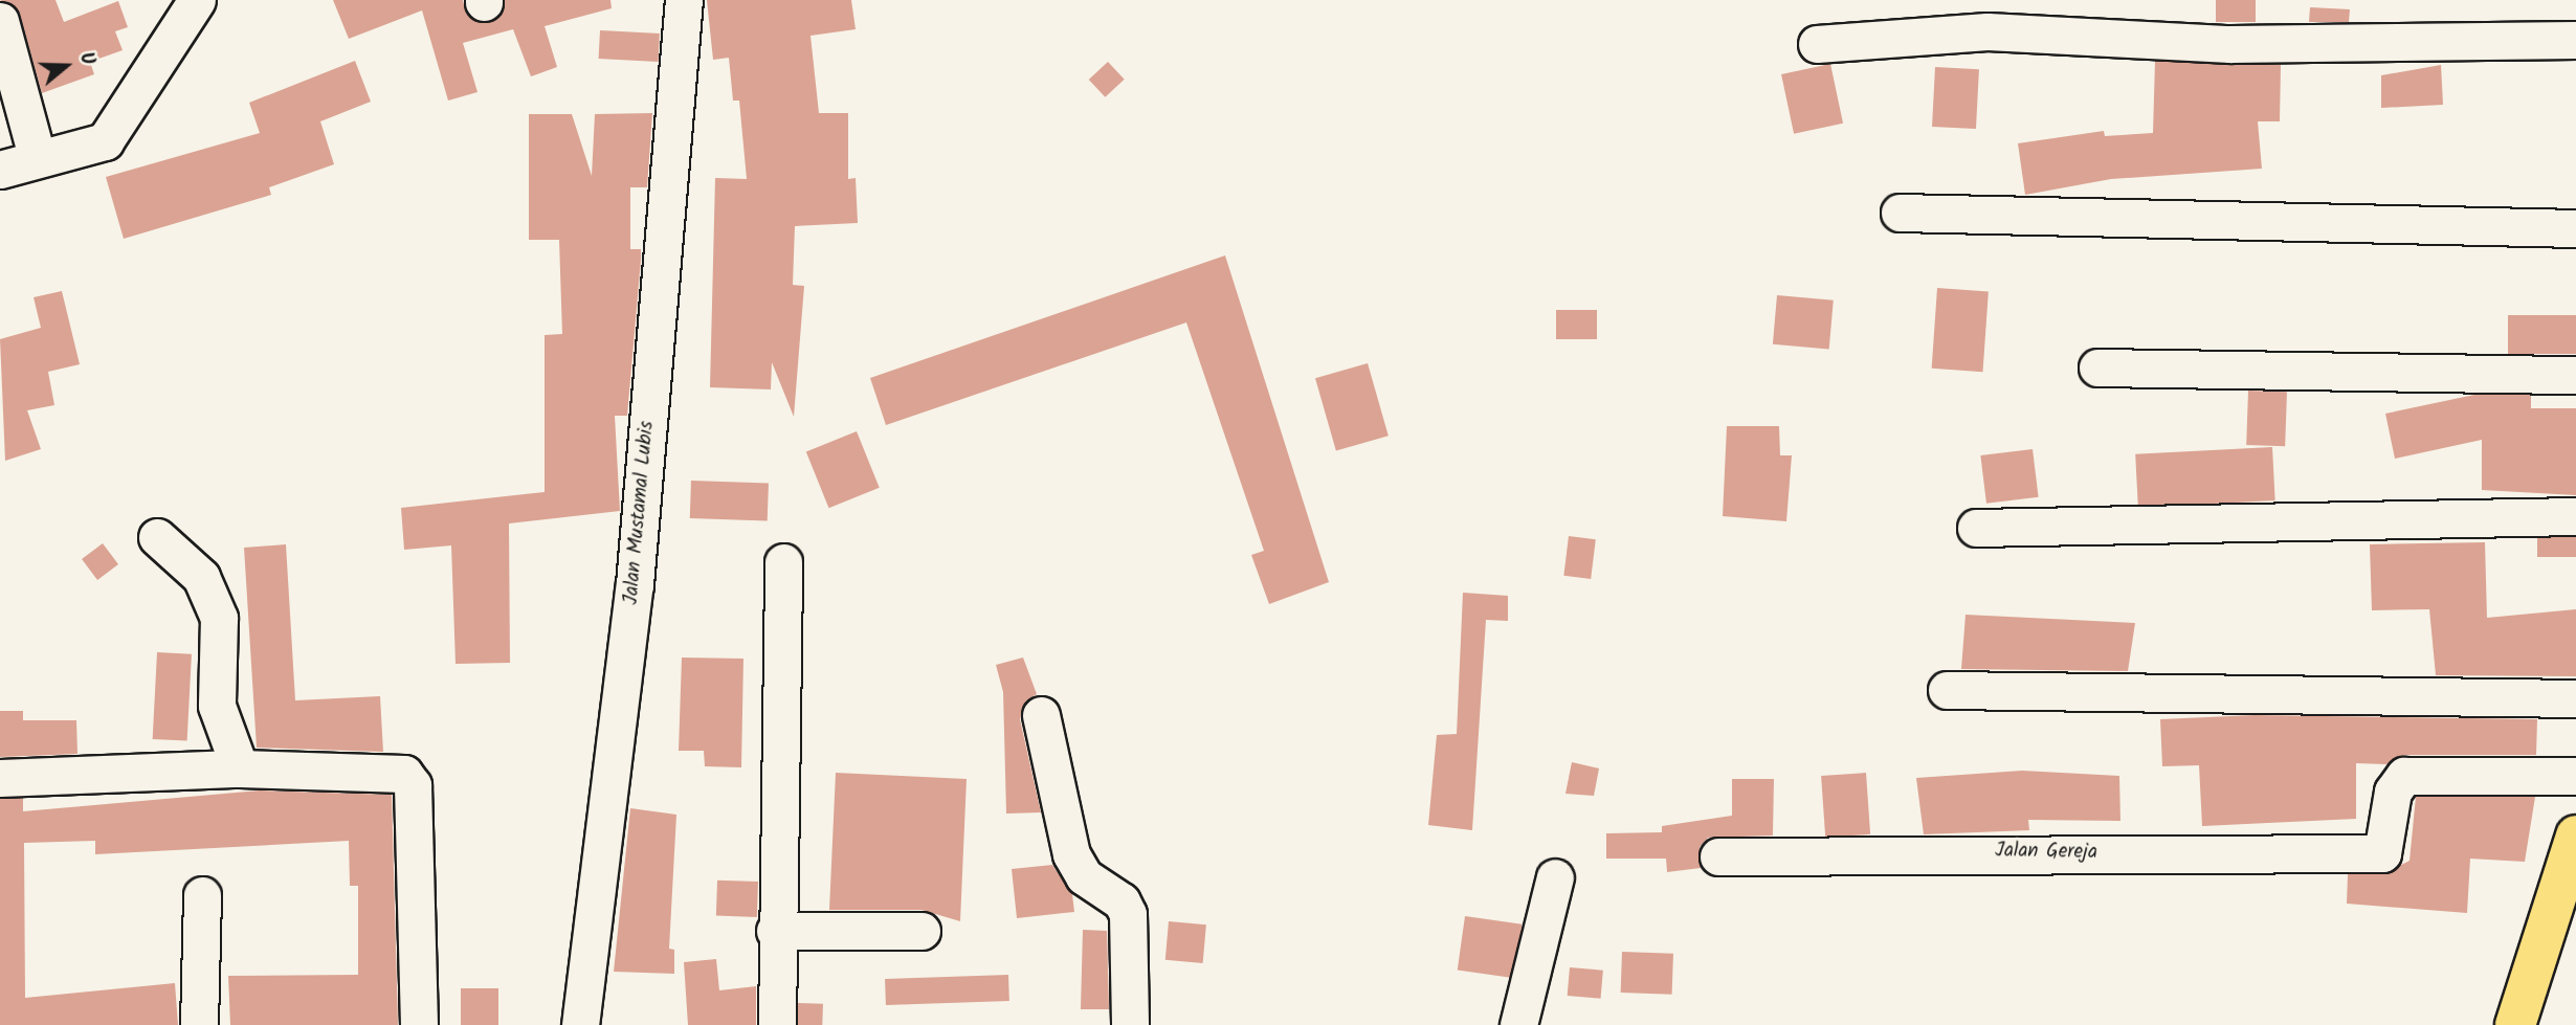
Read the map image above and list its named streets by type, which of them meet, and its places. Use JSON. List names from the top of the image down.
{
  "streets": {
    "street": ["Jalan Mustamal Lubis", "Jalan Gereja"]
  },
  "north": "right"
}
